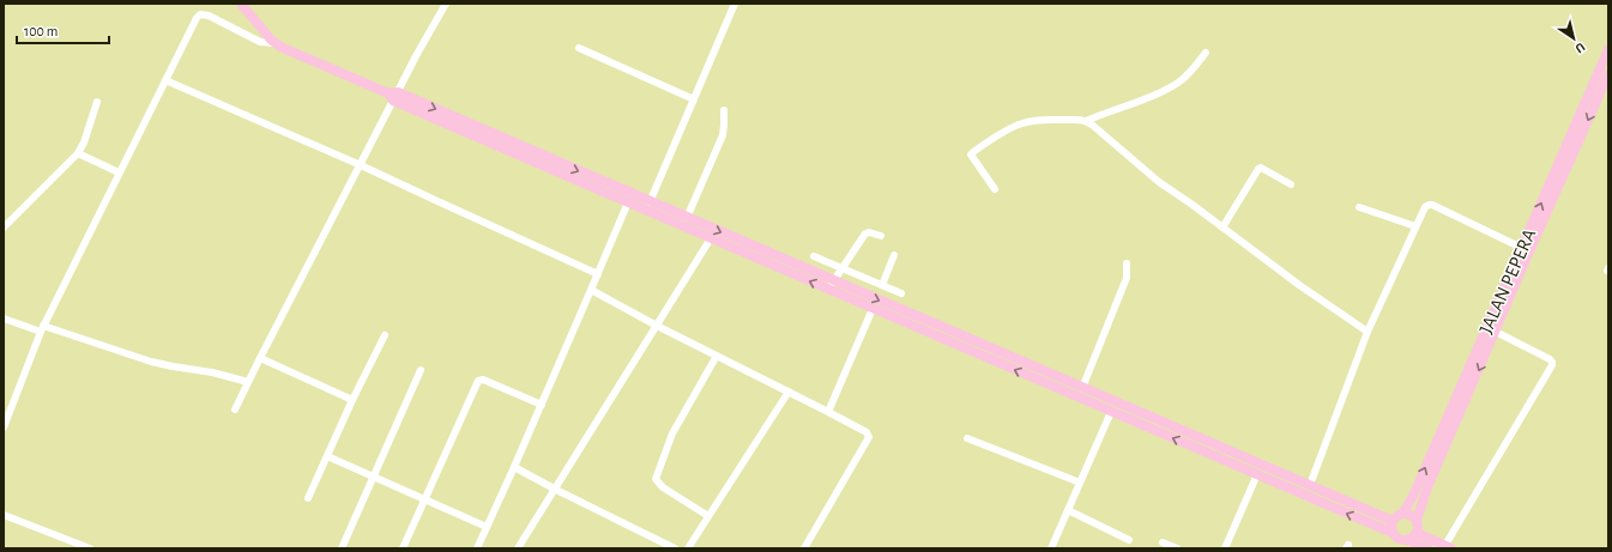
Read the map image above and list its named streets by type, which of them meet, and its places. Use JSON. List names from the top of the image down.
{
  "streets": {
    "main road": ["JALAN PEPERA"]
  },
  "scale_bar": "100 m",
  "north": "bottom right"
}
